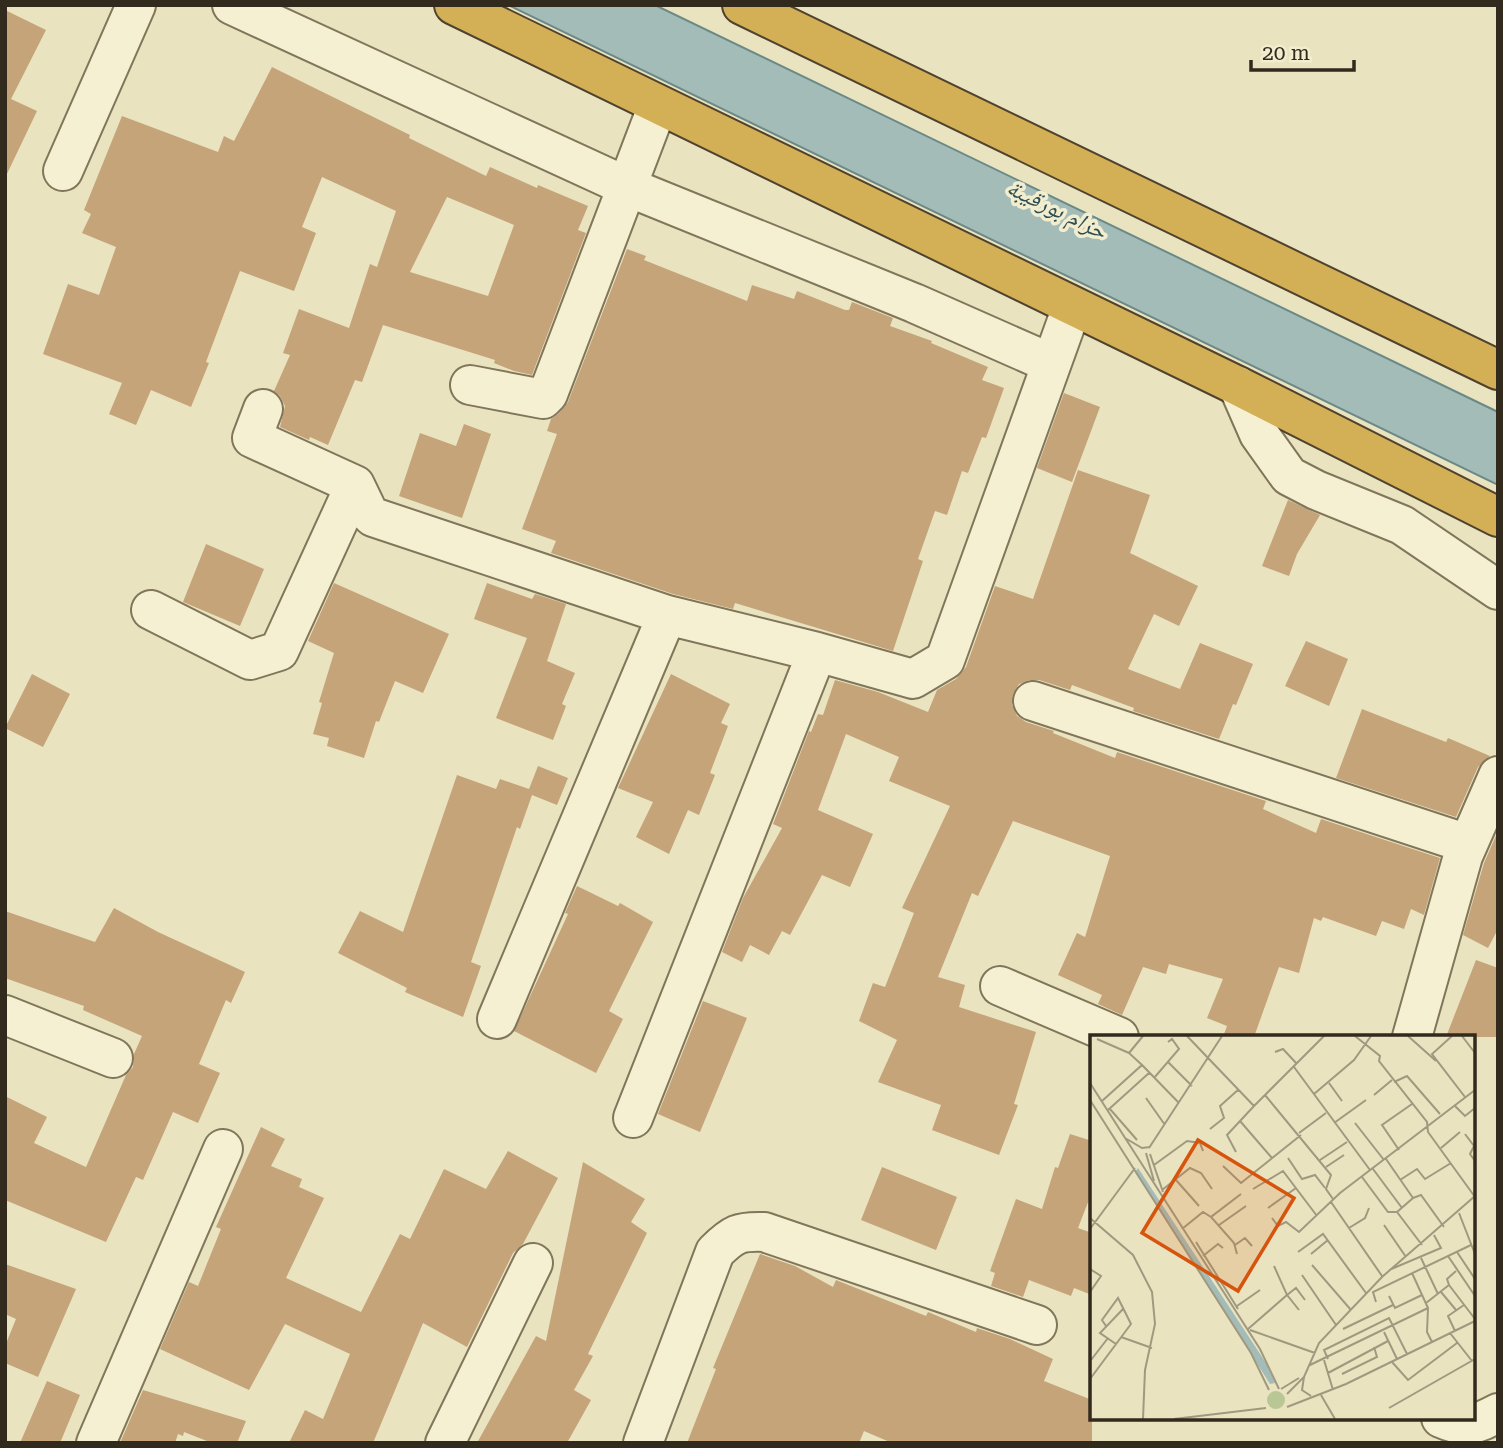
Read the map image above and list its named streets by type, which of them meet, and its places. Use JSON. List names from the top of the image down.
{
  "water": ["حزام بورقيبة"],
  "scale_bar": "20 m"
}
